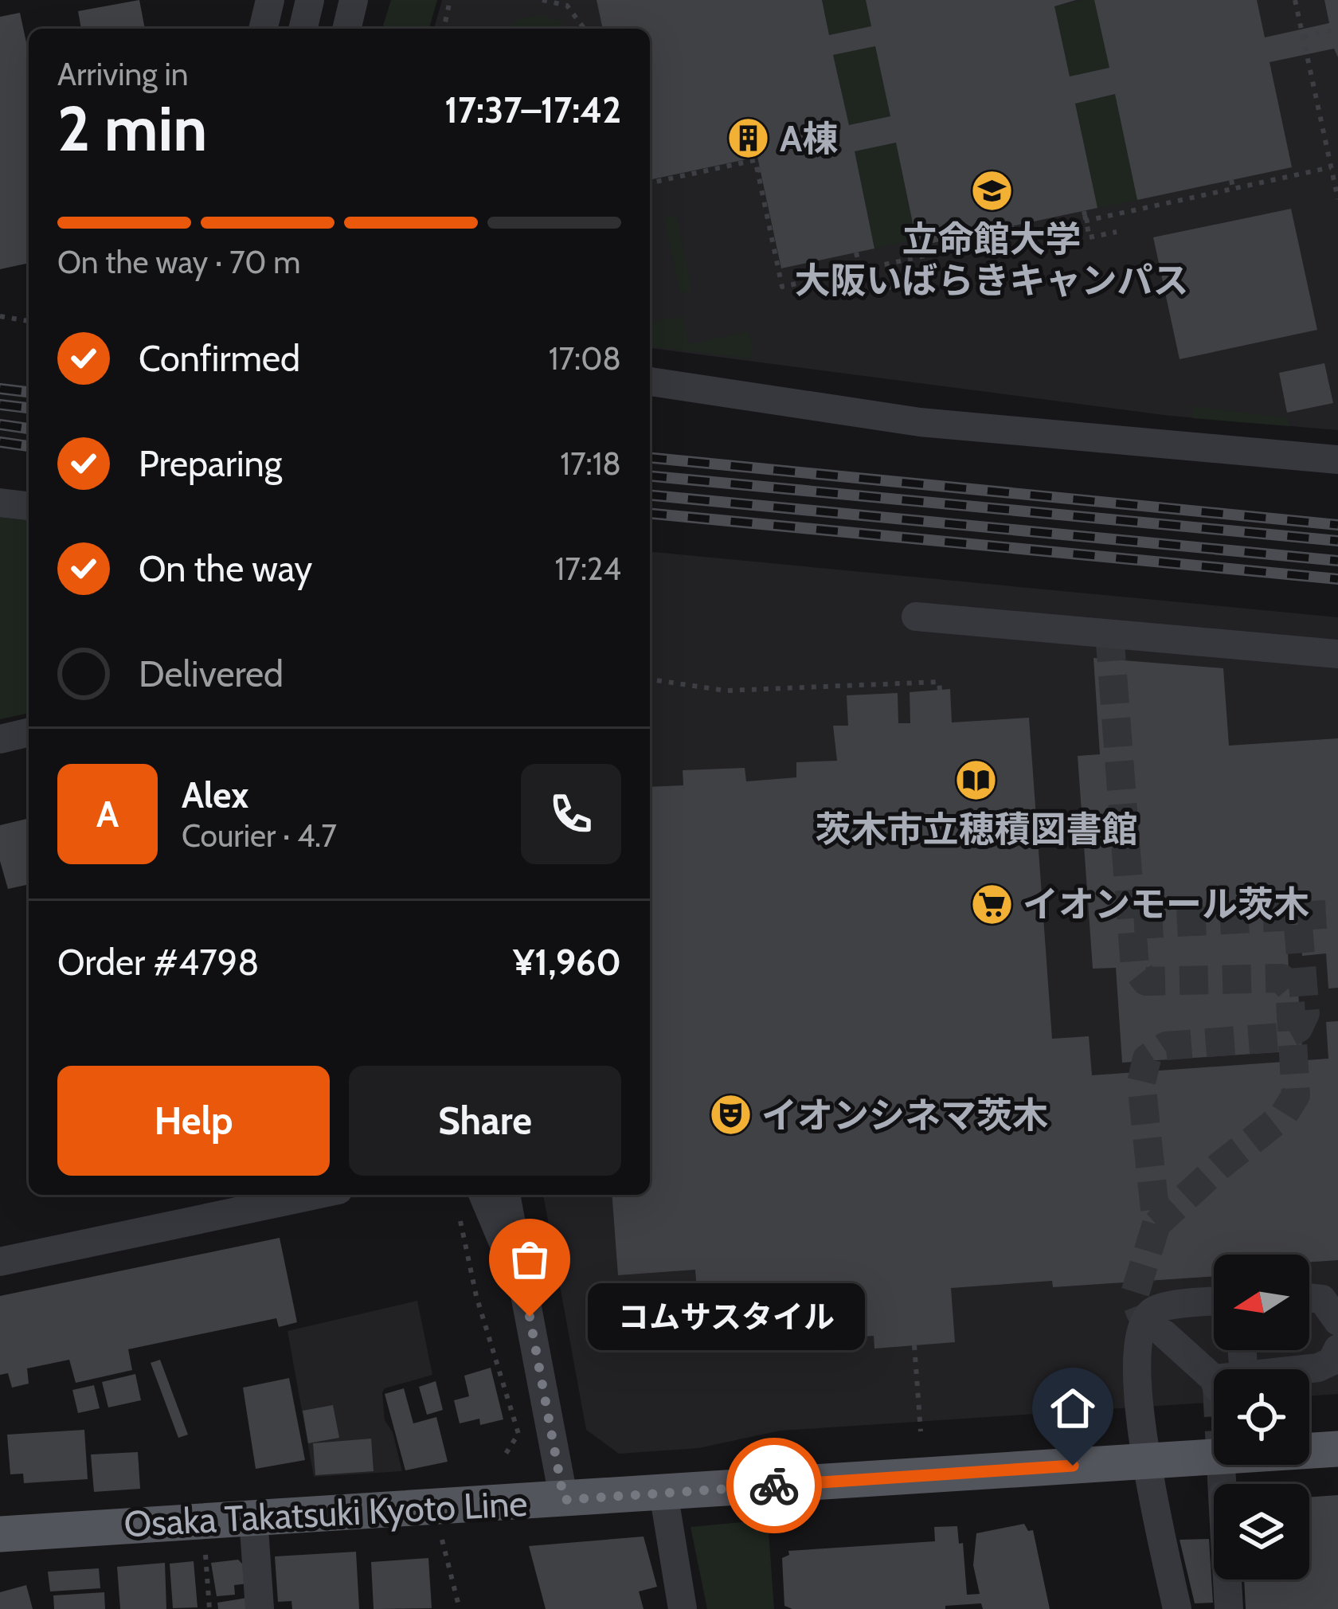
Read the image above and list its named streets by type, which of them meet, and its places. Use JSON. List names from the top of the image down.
{
  "streets": {
    "main road": ["Osaka Takatsuki Kyoto Line"]
  },
  "places": {
    "building": ["A棟"],
    "school or university": ["立命館大学 大阪いばらきキャンパス"],
    "library": ["茨木市立穂積図書館"],
    "supermarket": ["イオンモール茨木"],
    "theatre": ["イオンシネマ茨木"],
    "other": ["コムサスタイル"]
  },
  "north": "left",
  "page": {
    "heading": ["2 min", "Arriving in", "17:37–17:42"],
    "panel": [
      "Alex",
      "Courier · 4.7",
      "Order #4798",
      "¥1,960"
    ],
    "bar": "On the way · 70 m",
    "list": [
      ["Confirmed", "17:08"],
      ["Preparing", "17:18"],
      ["On the way", "17:24"],
      "Delivered"
    ],
    "round": "A",
    "buttons": ["Help", "Share"],
    "bubble": "コムサスタイル"
  }
}
